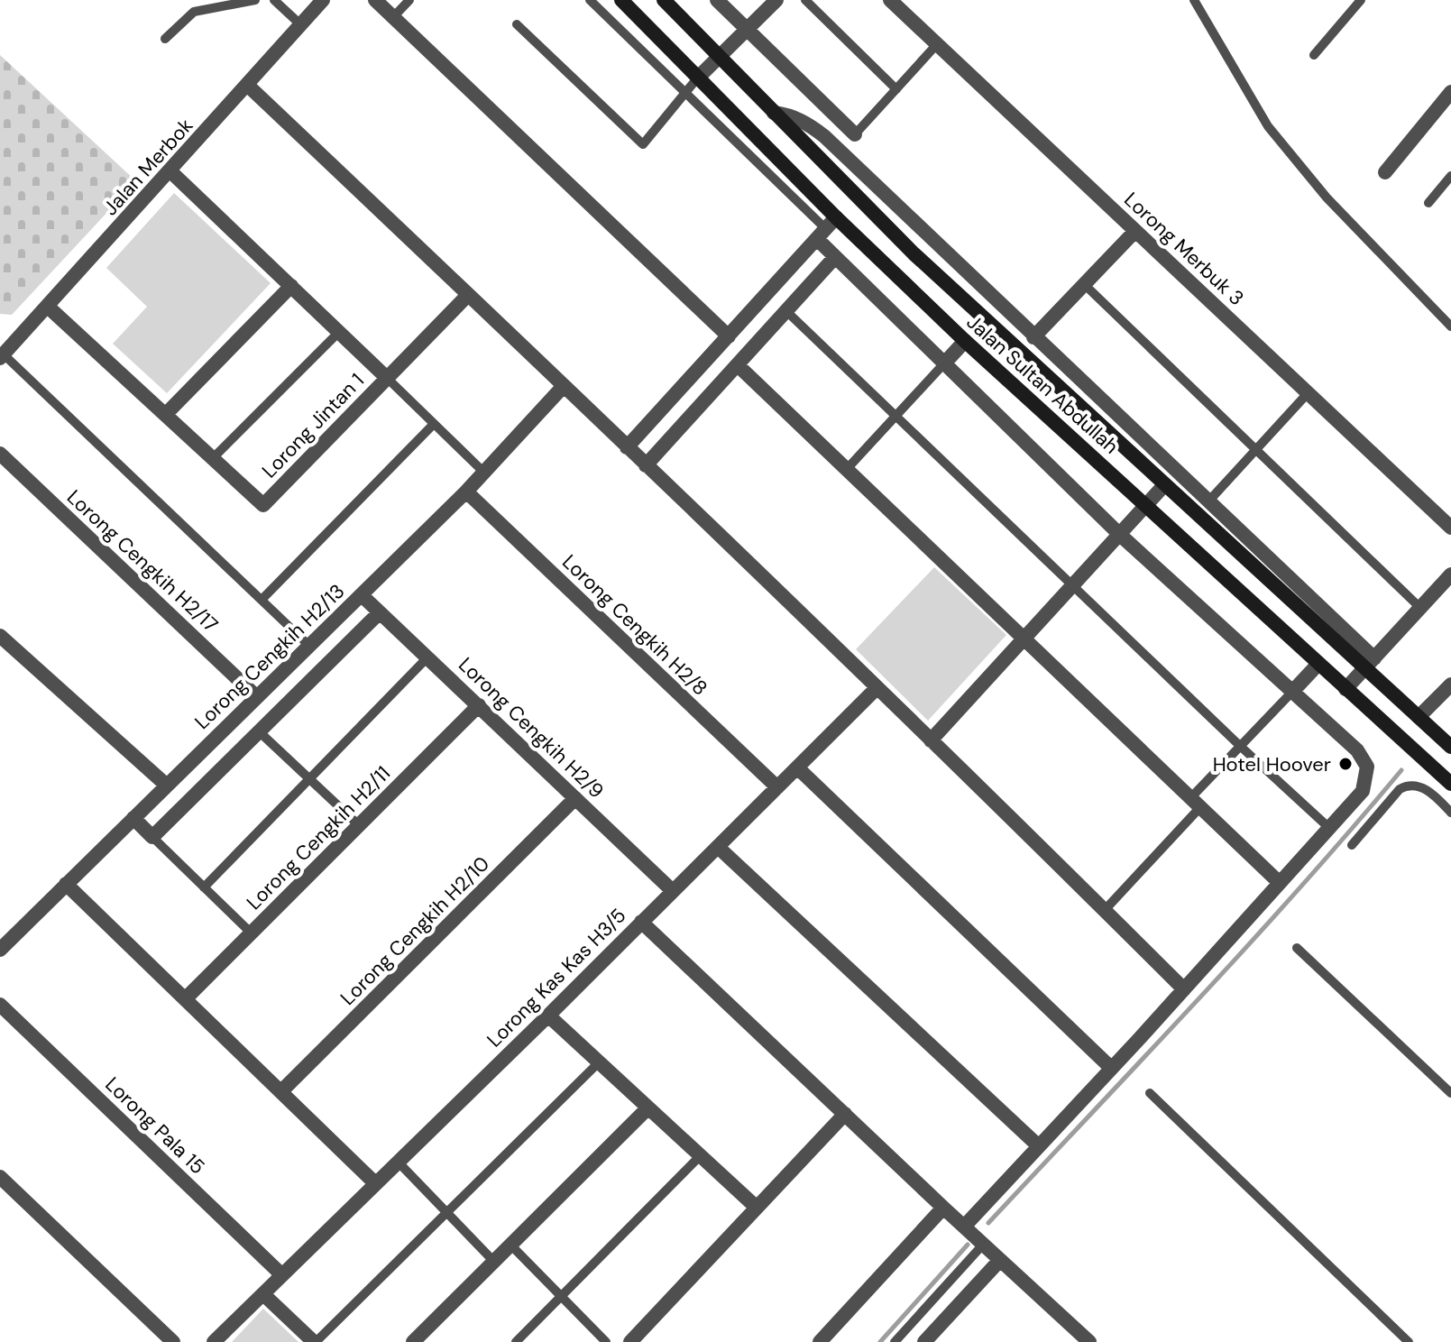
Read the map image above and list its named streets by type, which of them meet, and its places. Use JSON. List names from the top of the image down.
{
  "streets": {
    "main road": ["Jalan Sultan Abdullah"],
    "street": [
      "Jalan Merbok",
      "Lorong Merbuk 3",
      "Lorong Jintan 1",
      "Lorong Cengkih H2/17",
      "Lorong Cengkih H2/8",
      "Lorong Cengkih H2/13",
      "Lorong Cengkih H2/9",
      "Lorong Cengkih H2/11",
      "Lorong Cengkih H2/10",
      "Lorong Kas Kas H3/5",
      "Lorong Pala 15"
    ]
  },
  "crossings": [
    ["Jalan Merbok", "Lorong Jintan 1"],
    ["Lorong Cengkih H2/17", "Lorong Cengkih H2/13"],
    ["Lorong Cengkih H2/8", "Lorong Cengkih H2/13"],
    ["Lorong Cengkih H2/8", "Lorong Kas Kas H3/5"],
    ["Lorong Cengkih H2/13", "Lorong Cengkih H2/9"],
    ["Lorong Cengkih H2/9", "Lorong Cengkih H2/11"],
    ["Lorong Cengkih H2/9", "Lorong Cengkih H2/10"],
    ["Lorong Cengkih H2/9", "Lorong Kas Kas H3/5"],
    ["Lorong Kas Kas H3/5", "Lorong Pala 15"]
  ],
  "places": ["Hotel Hoover"]
}
